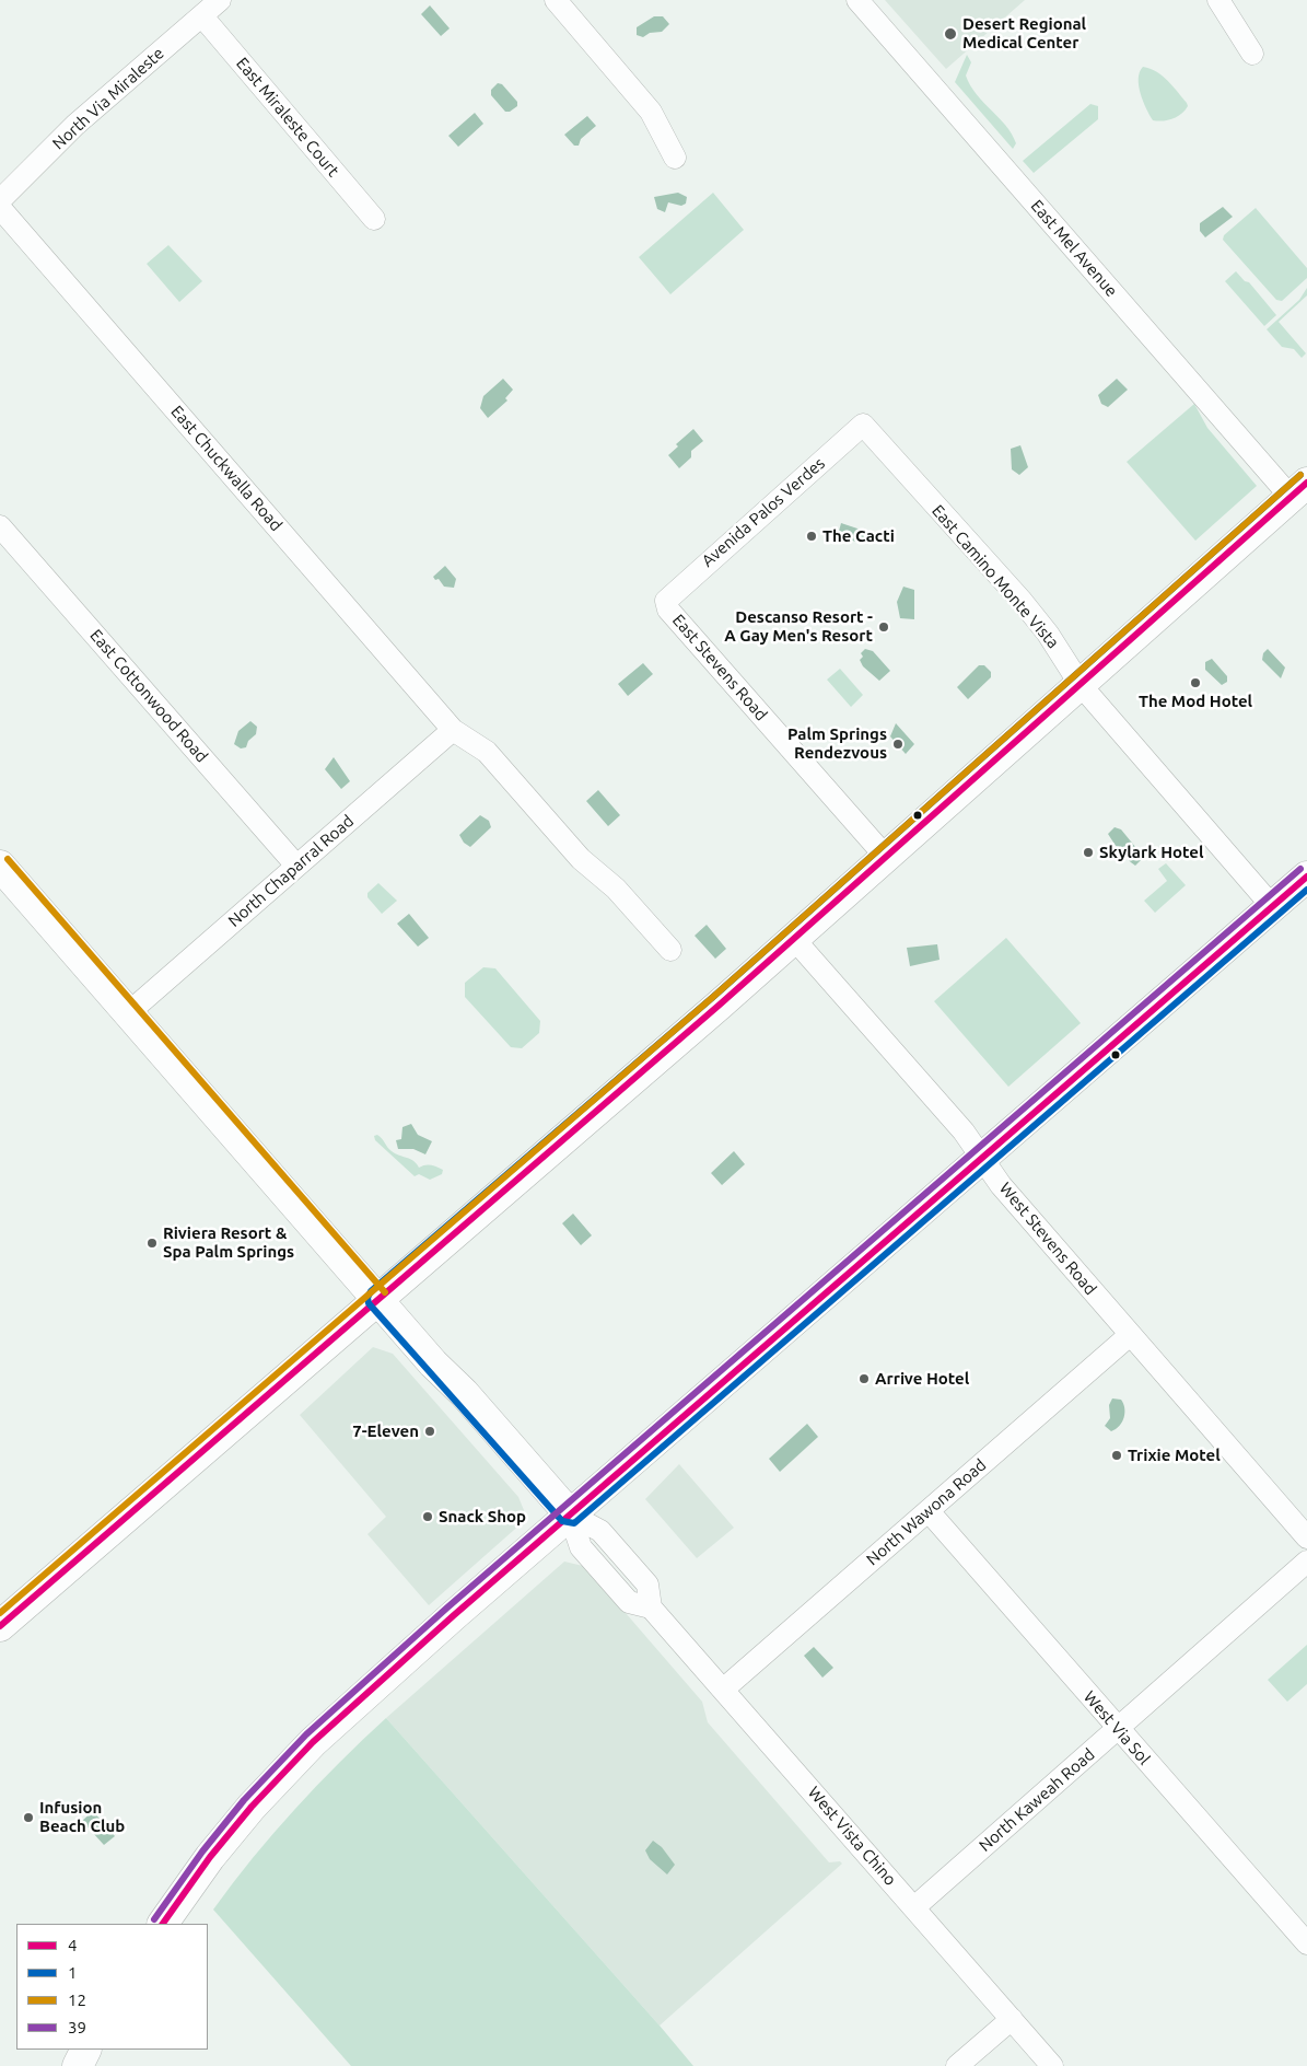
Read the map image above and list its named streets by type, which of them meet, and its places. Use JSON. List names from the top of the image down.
{
  "streets": {
    "main road": ["West Vista Chino"],
    "street": [
      "North Via Miraleste",
      "East Miraleste Court",
      "East Mel Avenue",
      "East Chuckwalla Road",
      "Avenida Palos Verdes",
      "East Camino Monte Vista",
      "East Stevens Road",
      "East Cottonwood Road",
      "North Chaparral Road",
      "West Stevens Road",
      "North Wawona Road",
      "West Via Sol",
      "North Kaweah Road"
    ]
  },
  "crossings": [
    ["North Via Miraleste", "East Miraleste Court"],
    ["East Chuckwalla Road", "North Chaparral Road"],
    ["Avenida Palos Verdes", "East Camino Monte Vista"],
    ["Avenida Palos Verdes", "East Stevens Road"],
    ["East Cottonwood Road", "North Chaparral Road"],
    ["North Chaparral Road", "West Vista Chino"],
    ["West Stevens Road", "North Wawona Road"],
    ["North Wawona Road", "West Via Sol"],
    ["North Wawona Road", "West Vista Chino"],
    ["West Via Sol", "North Kaweah Road"],
    ["North Kaweah Road", "West Vista Chino"]
  ],
  "places": [
    "Desert Regional Medical Center",
    "The Cacti",
    "Descanso Resort - A Gay Men's Resort",
    "The Mod Hotel",
    "Palm Springs Rendezvous",
    "Skylark Hotel",
    "Riviera Resort & Spa Palm Springs",
    "Arrive Hotel",
    "7-Eleven",
    "Trixie Motel",
    "Snack Shop",
    "Infusion Beach Club"
  ],
  "lines": [
    "transit line 1",
    "transit line 12",
    "transit line 4",
    "transit line 39"
  ],
  "legend": [
    "4",
    "1",
    "12",
    "39"
  ]
}
